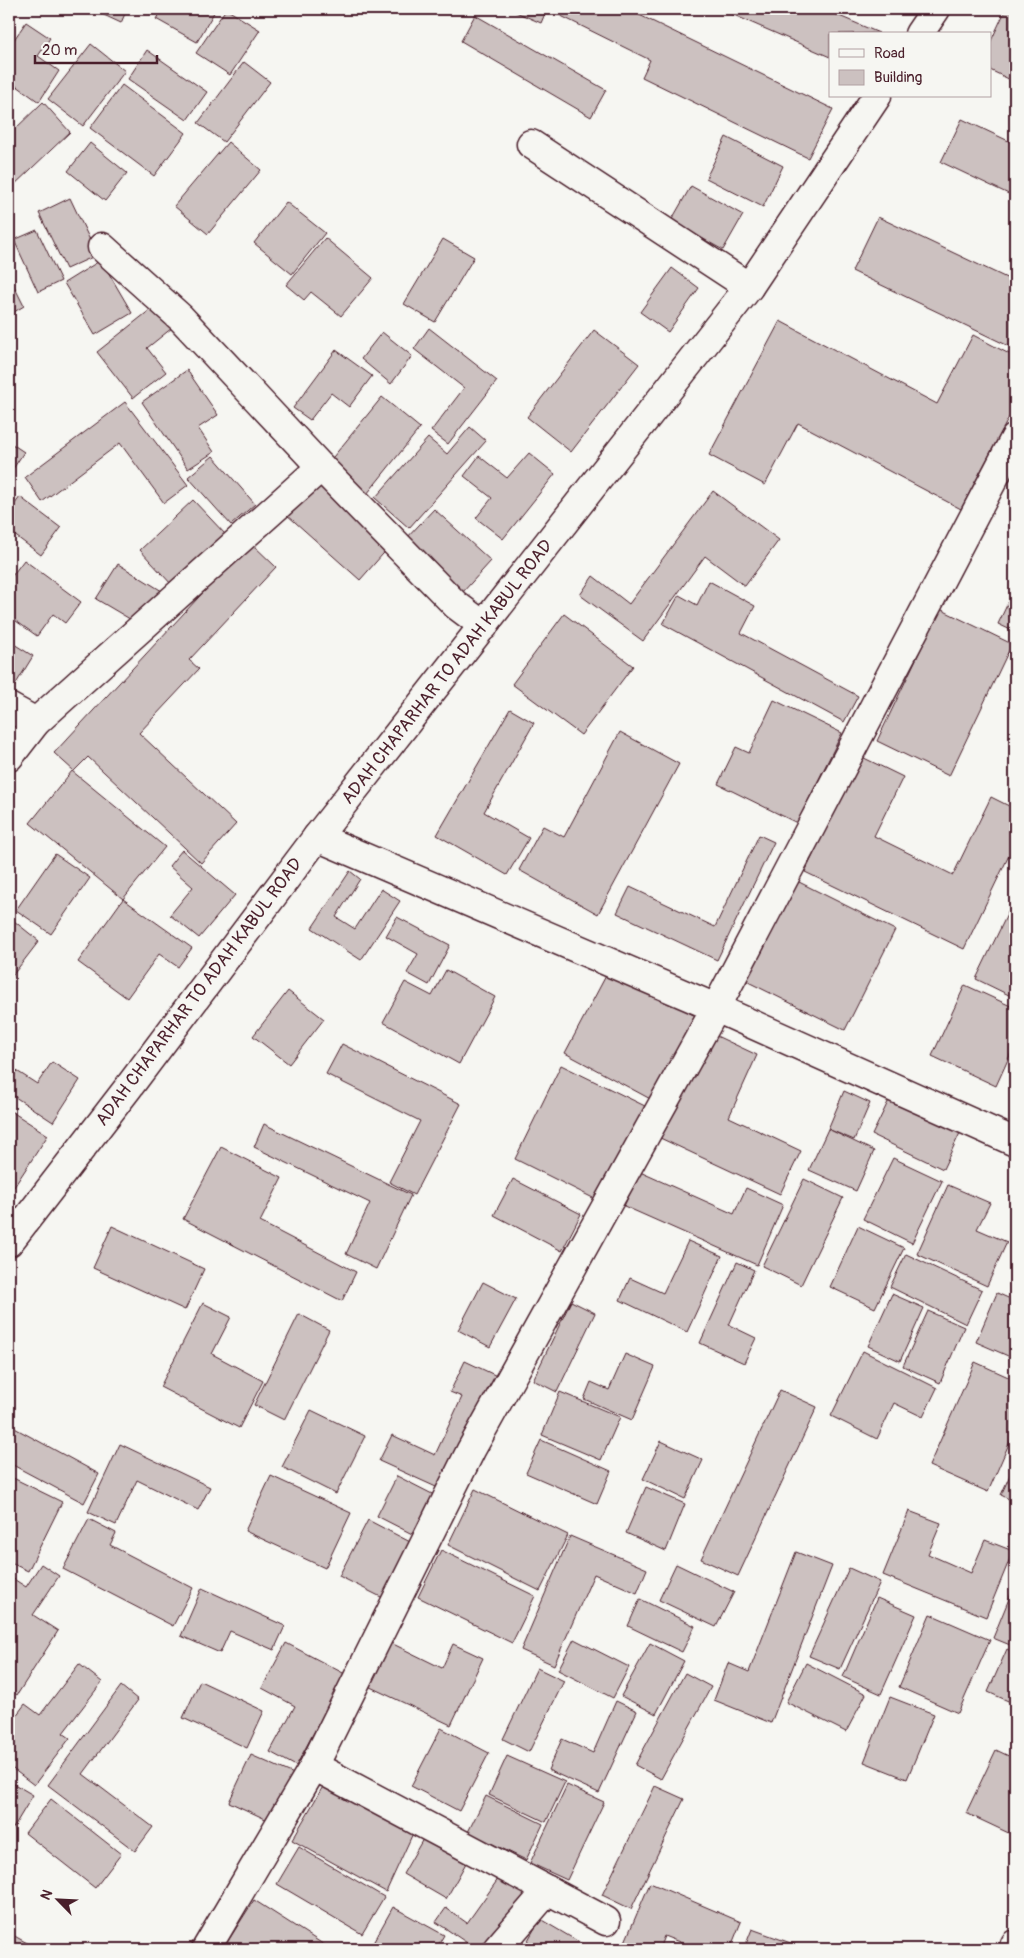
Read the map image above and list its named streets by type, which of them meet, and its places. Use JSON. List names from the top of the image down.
{
  "streets": {
    "street": ["ADAH CHAPARHAR TO ADAH KABUL ROAD"]
  },
  "legend": ["Road", "Building"],
  "scale_bar": "20 m",
  "north": "top left"
}
